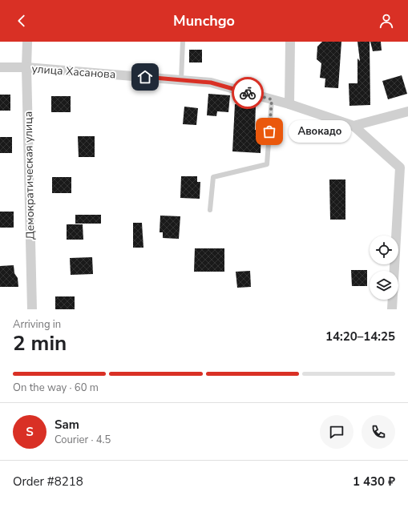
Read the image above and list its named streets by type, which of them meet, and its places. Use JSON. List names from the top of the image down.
{
  "streets": {
    "street": ["улица Хасанова", "Демократическая улица"]
  },
  "crossings": [
    ["улица Хасанова", "Демократическая улица"]
  ],
  "places": ["Авокадо"],
  "page": {
    "header": "Munchgo",
    "bubble": "Авокадо",
    "heading": ["2 min", "Arriving in", "14:20–14:25"],
    "panel": [
      "Sam",
      "Courier · 4.5",
      "Order #8218",
      "1 430 ₽"
    ],
    "bar": "On the way · 60 m",
    "round": "S"
  }
}
